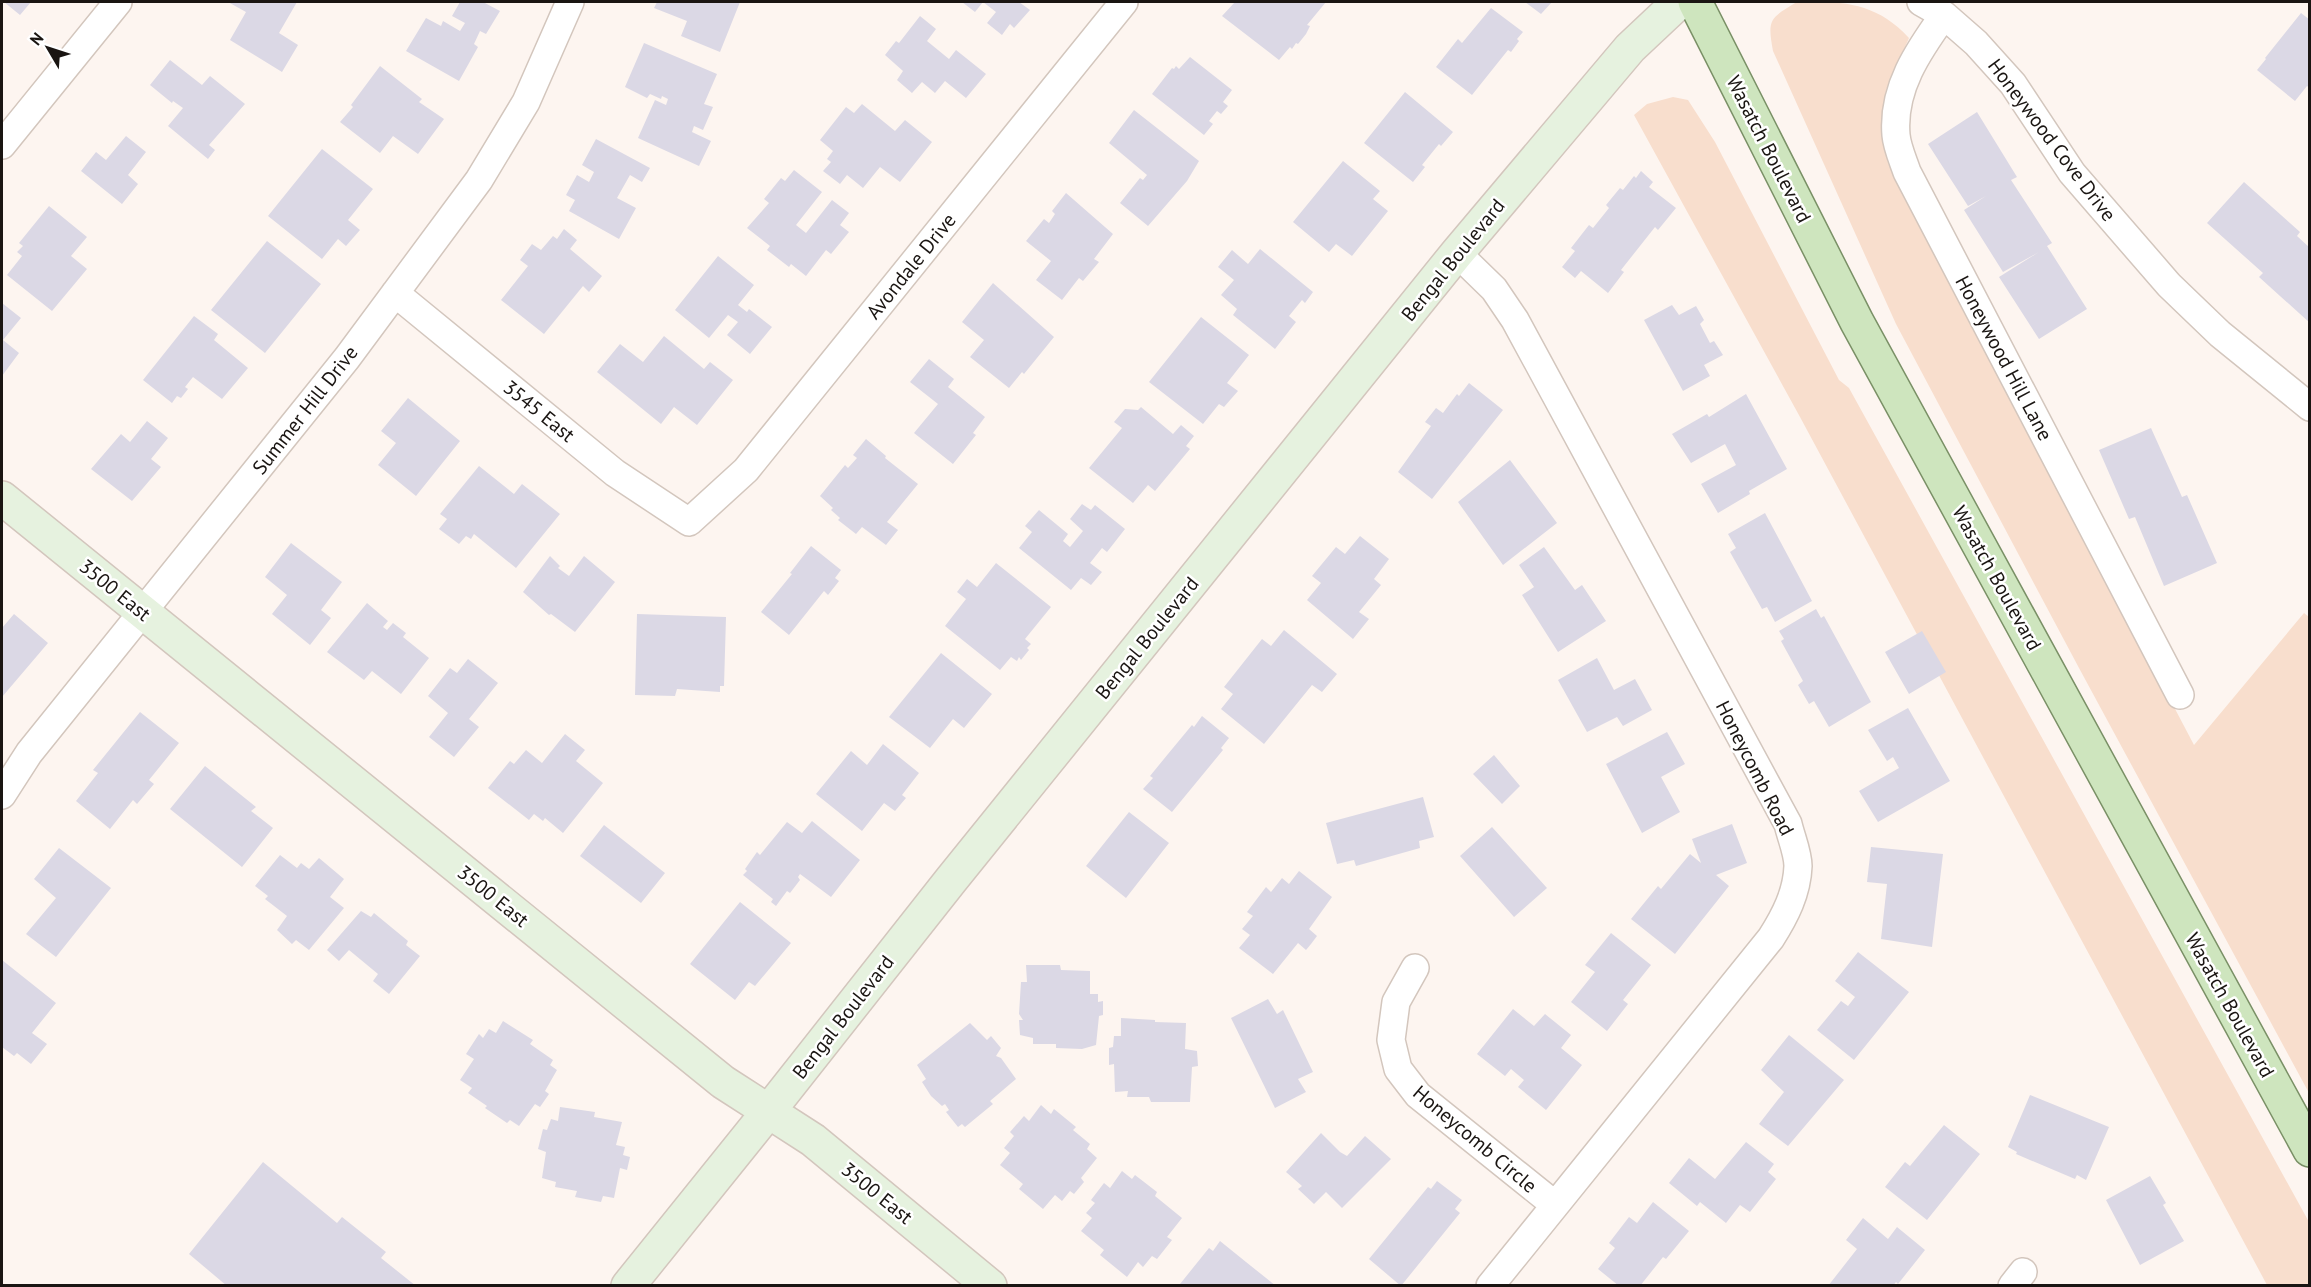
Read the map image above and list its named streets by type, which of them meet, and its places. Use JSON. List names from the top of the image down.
{
  "streets": {
    "main road": ["Wasatch Boulevard", "Bengal Boulevard", "3500 East"],
    "street": [
      "Honeywood Cove Drive",
      "Avondale Drive",
      "Honeywood Hill Lane",
      "Summer Hill Drive",
      "3545 East",
      "Honeycomb Road",
      "Honeycomb Circle"
    ]
  },
  "crossings": [
    ["Honeywood Cove Drive", "Honeywood Hill Lane"],
    ["Bengal Boulevard", "3500 East"],
    ["Bengal Boulevard", "Honeycomb Road"],
    ["Avondale Drive", "3545 East"],
    ["Summer Hill Drive", "3545 East"],
    ["Summer Hill Drive", "3500 East"],
    ["Honeycomb Road", "Honeycomb Circle"]
  ],
  "north": "top left"
}
